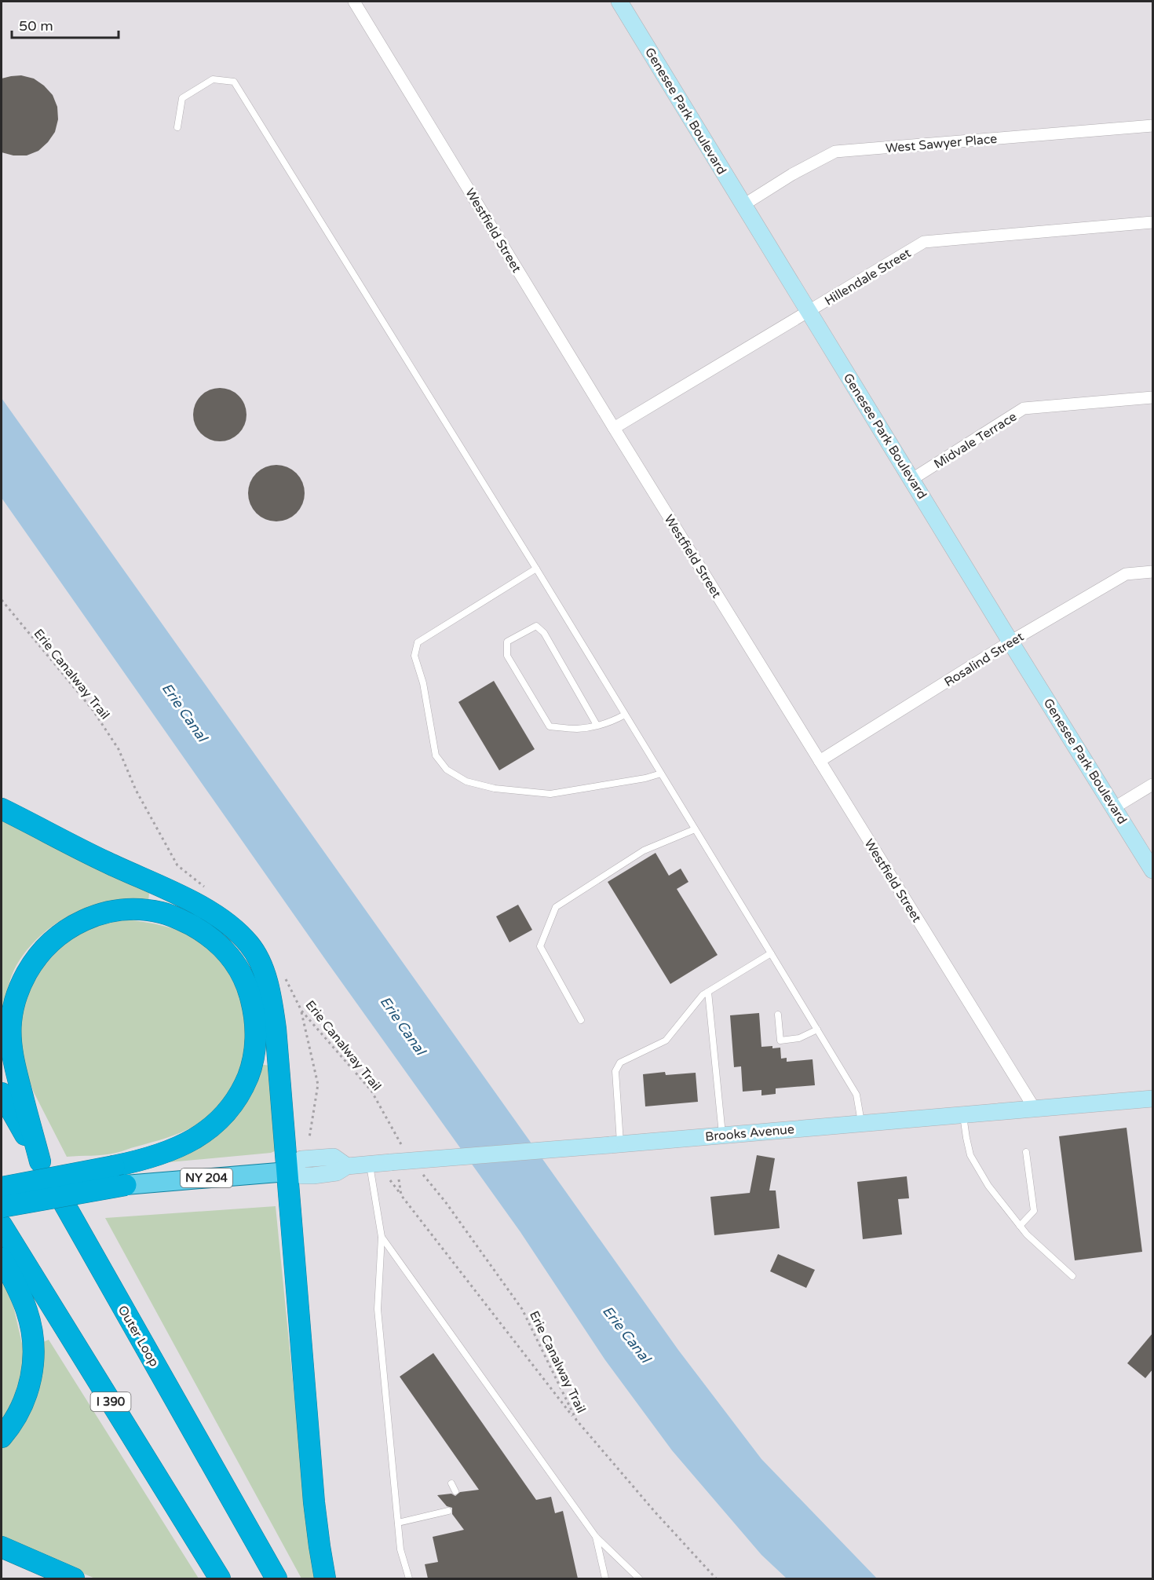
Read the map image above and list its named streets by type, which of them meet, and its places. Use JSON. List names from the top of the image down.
{
  "streets": {
    "highway": ["Outer Loop", "I 390"],
    "main road": ["Brooks Avenue", "NY 204"],
    "street": [
      "Genesee Park Boulevard",
      "West Sawyer Place",
      "Westfield Street",
      "Hillendale Street",
      "Midvale Terrace",
      "Rosalind Street"
    ],
    "path": ["Erie Canalway Trail"]
  },
  "crossings": [
    ["Genesee Park Boulevard", "West Sawyer Place"],
    ["Genesee Park Boulevard", "Hillendale Street"],
    ["Genesee Park Boulevard", "Midvale Terrace"],
    ["Genesee Park Boulevard", "Rosalind Street"],
    ["Westfield Street", "Hillendale Street"],
    ["Westfield Street", "Rosalind Street"],
    ["Westfield Street", "Brooks Avenue"]
  ],
  "water": ["Erie Canal"],
  "scale_bar": "50 m"
}
